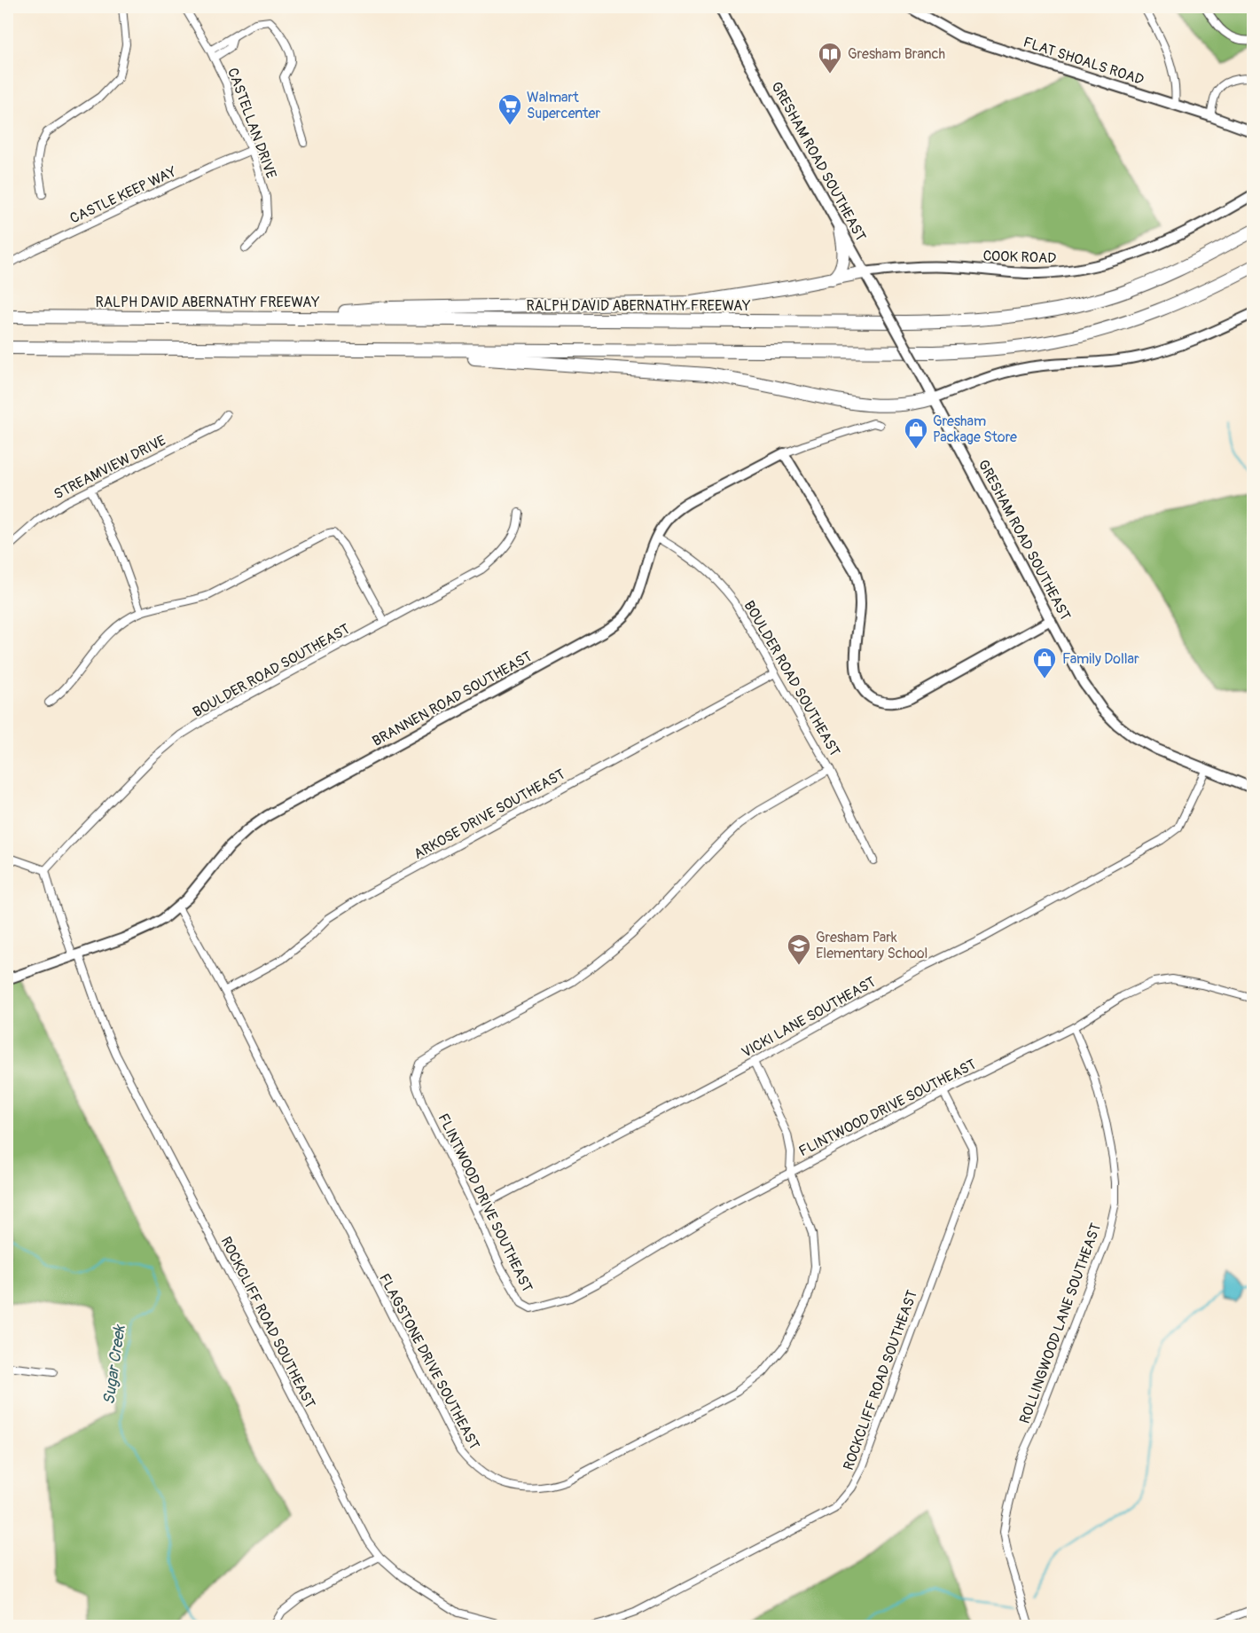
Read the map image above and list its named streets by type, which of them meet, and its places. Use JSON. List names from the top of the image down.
{
  "streets": {
    "highway": ["RALPH DAVID ABERNATHY FREEWAY"],
    "street": [
      "FLAT SHOALS ROAD",
      "CASTELLAN DRIVE",
      "GRESHAM ROAD SOUTHEAST",
      "CASTLE KEEP WAY",
      "COOK ROAD",
      "STREAMVIEW DRIVE",
      "BOULDER ROAD SOUTHEAST",
      "BRANNEN ROAD SOUTHEAST",
      "ARKOSE DRIVE SOUTHEAST",
      "VICKI LANE SOUTHEAST",
      "FLINTWOOD DRIVE SOUTHEAST",
      "ROCKCLIFF ROAD SOUTHEAST",
      "ROLLINGWOOD LANE SOUTHEAST",
      "FLAGSTONE DRIVE SOUTHEAST"
    ]
  },
  "crossings": [
    ["CASTELLAN DRIVE", "CASTLE KEEP WAY"],
    ["GRESHAM ROAD SOUTHEAST", "COOK ROAD"],
    ["GRESHAM ROAD SOUTHEAST", "VICKI LANE SOUTHEAST"],
    ["BOULDER ROAD SOUTHEAST", "BRANNEN ROAD SOUTHEAST"],
    ["BOULDER ROAD SOUTHEAST", "ARKOSE DRIVE SOUTHEAST"],
    ["BOULDER ROAD SOUTHEAST", "FLINTWOOD DRIVE SOUTHEAST"],
    ["BOULDER ROAD SOUTHEAST", "ROCKCLIFF ROAD SOUTHEAST"],
    ["BRANNEN ROAD SOUTHEAST", "ROCKCLIFF ROAD SOUTHEAST"],
    ["BRANNEN ROAD SOUTHEAST", "FLAGSTONE DRIVE SOUTHEAST"],
    ["ARKOSE DRIVE SOUTHEAST", "FLAGSTONE DRIVE SOUTHEAST"],
    ["VICKI LANE SOUTHEAST", "FLINTWOOD DRIVE SOUTHEAST"],
    ["VICKI LANE SOUTHEAST", "FLAGSTONE DRIVE SOUTHEAST"],
    ["FLINTWOOD DRIVE SOUTHEAST", "ROCKCLIFF ROAD SOUTHEAST"],
    ["FLINTWOOD DRIVE SOUTHEAST", "ROLLINGWOOD LANE SOUTHEAST"],
    ["FLINTWOOD DRIVE SOUTHEAST", "FLAGSTONE DRIVE SOUTHEAST"]
  ],
  "water": ["Sugar Creek"],
  "places": {
    "library": ["Gresham Branch"],
    "supermarket": ["Walmart Supercenter"],
    "shop": ["Gresham Package Store", "Family Dollar"],
    "school or university": ["Gresham Park Elementary School"]
  }
}
